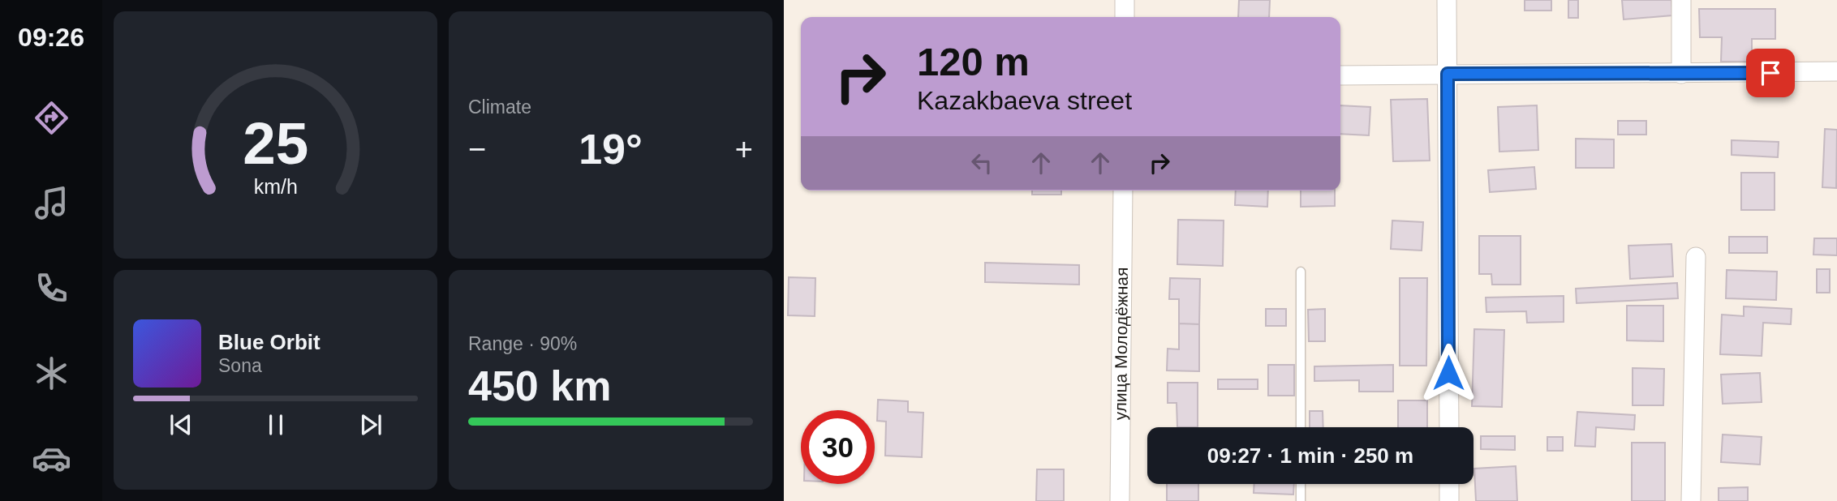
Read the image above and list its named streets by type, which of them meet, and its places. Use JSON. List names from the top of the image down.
{
  "streets": {
    "street": ["улица Молодёжная"]
  },
  "page": {
    "tabs": "09:26",
    "tile": [
      "Climate",
      ["Range · 90%", "450 km"]
    ],
    "turn": ["120 m", "Kazakbaeva street"],
    "heat": ["−", "19°", "+"],
    "song": ["Blue Orbit", "Sona"],
    "limit": "30",
    "trip": "09:27 · 1 min · 250 m",
    "gauge": ["25", "km/h"]
  }
}
